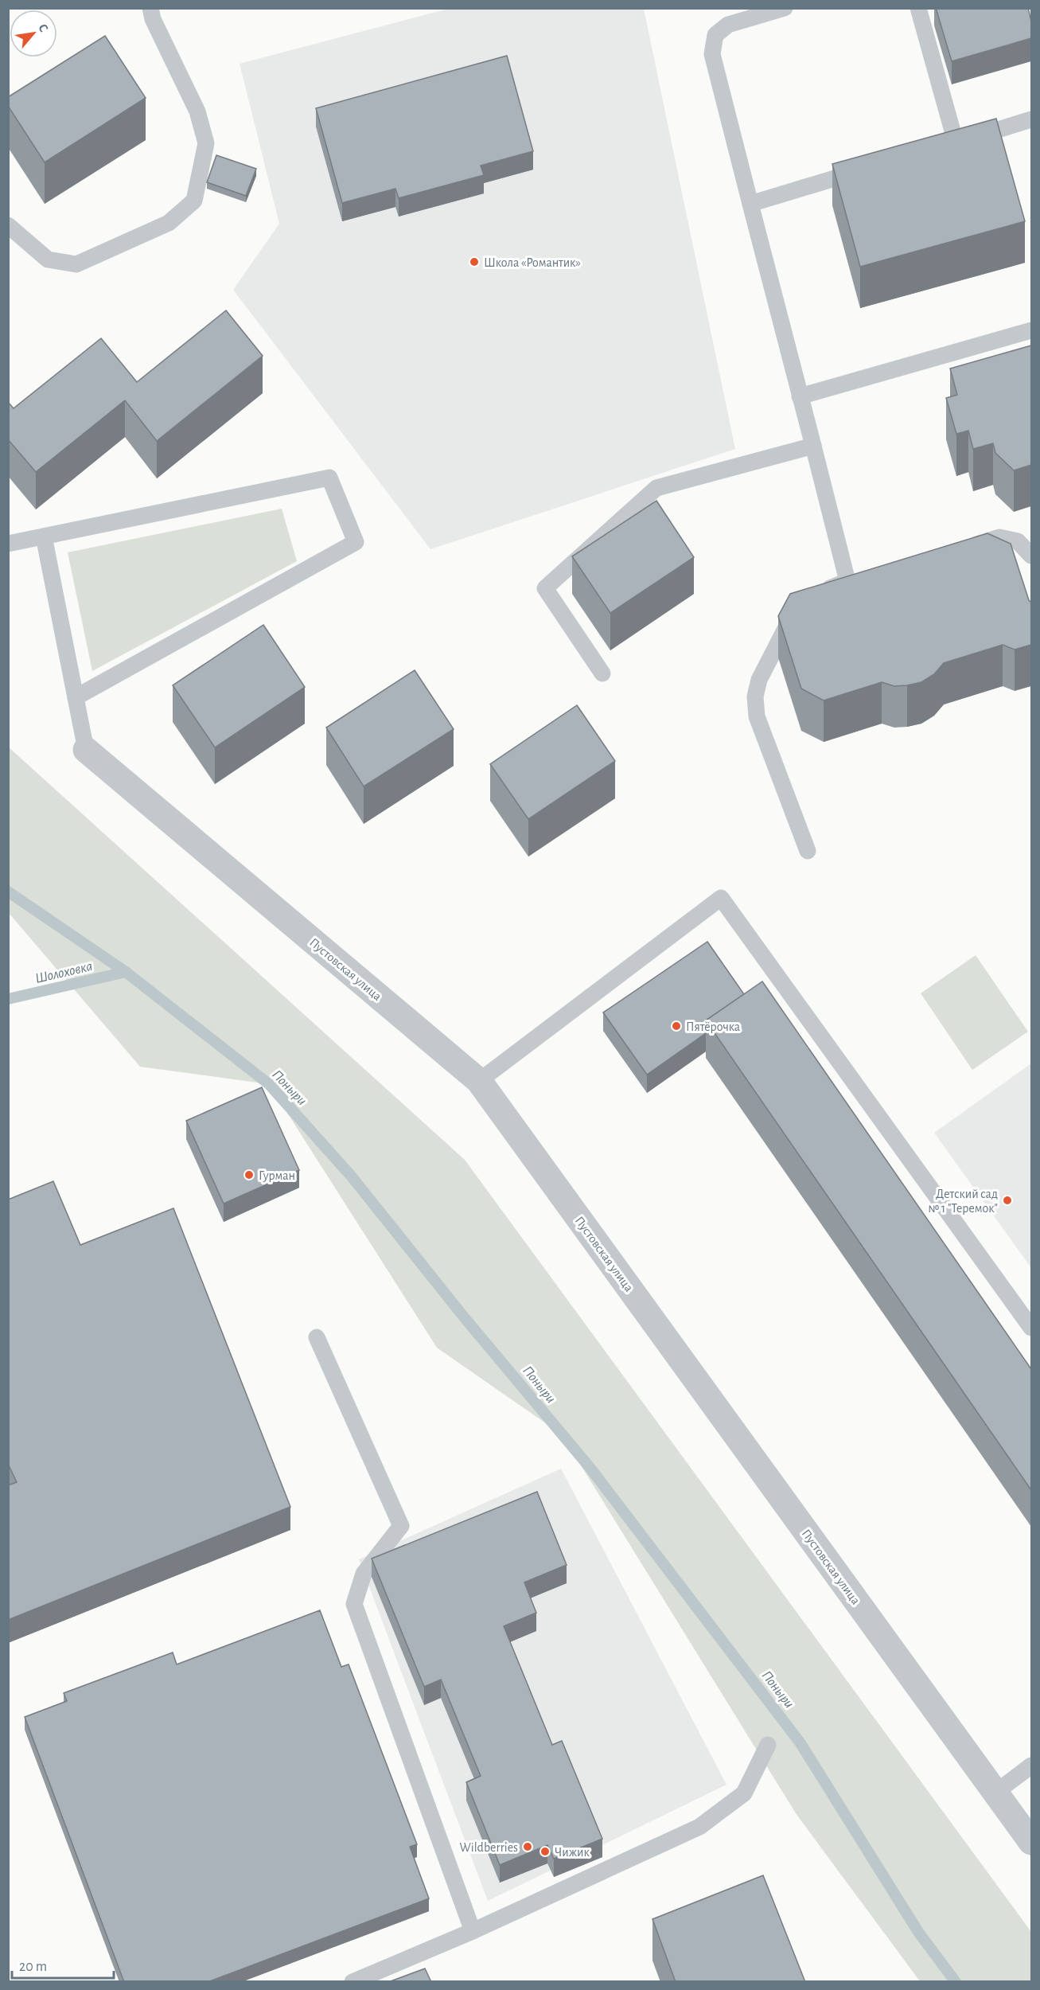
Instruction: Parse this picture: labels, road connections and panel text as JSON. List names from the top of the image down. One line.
{"streets":{"street":["Пустовская улица"]},"water":["Шолоховка","Поныри"],"places":["Школа «Романтик»","Пятёрочка","Гурман","Детский сад № 1 \"Теремок\"","Wildberries","Чижик"],"scale_bar":"20 m","north":"top right"}
